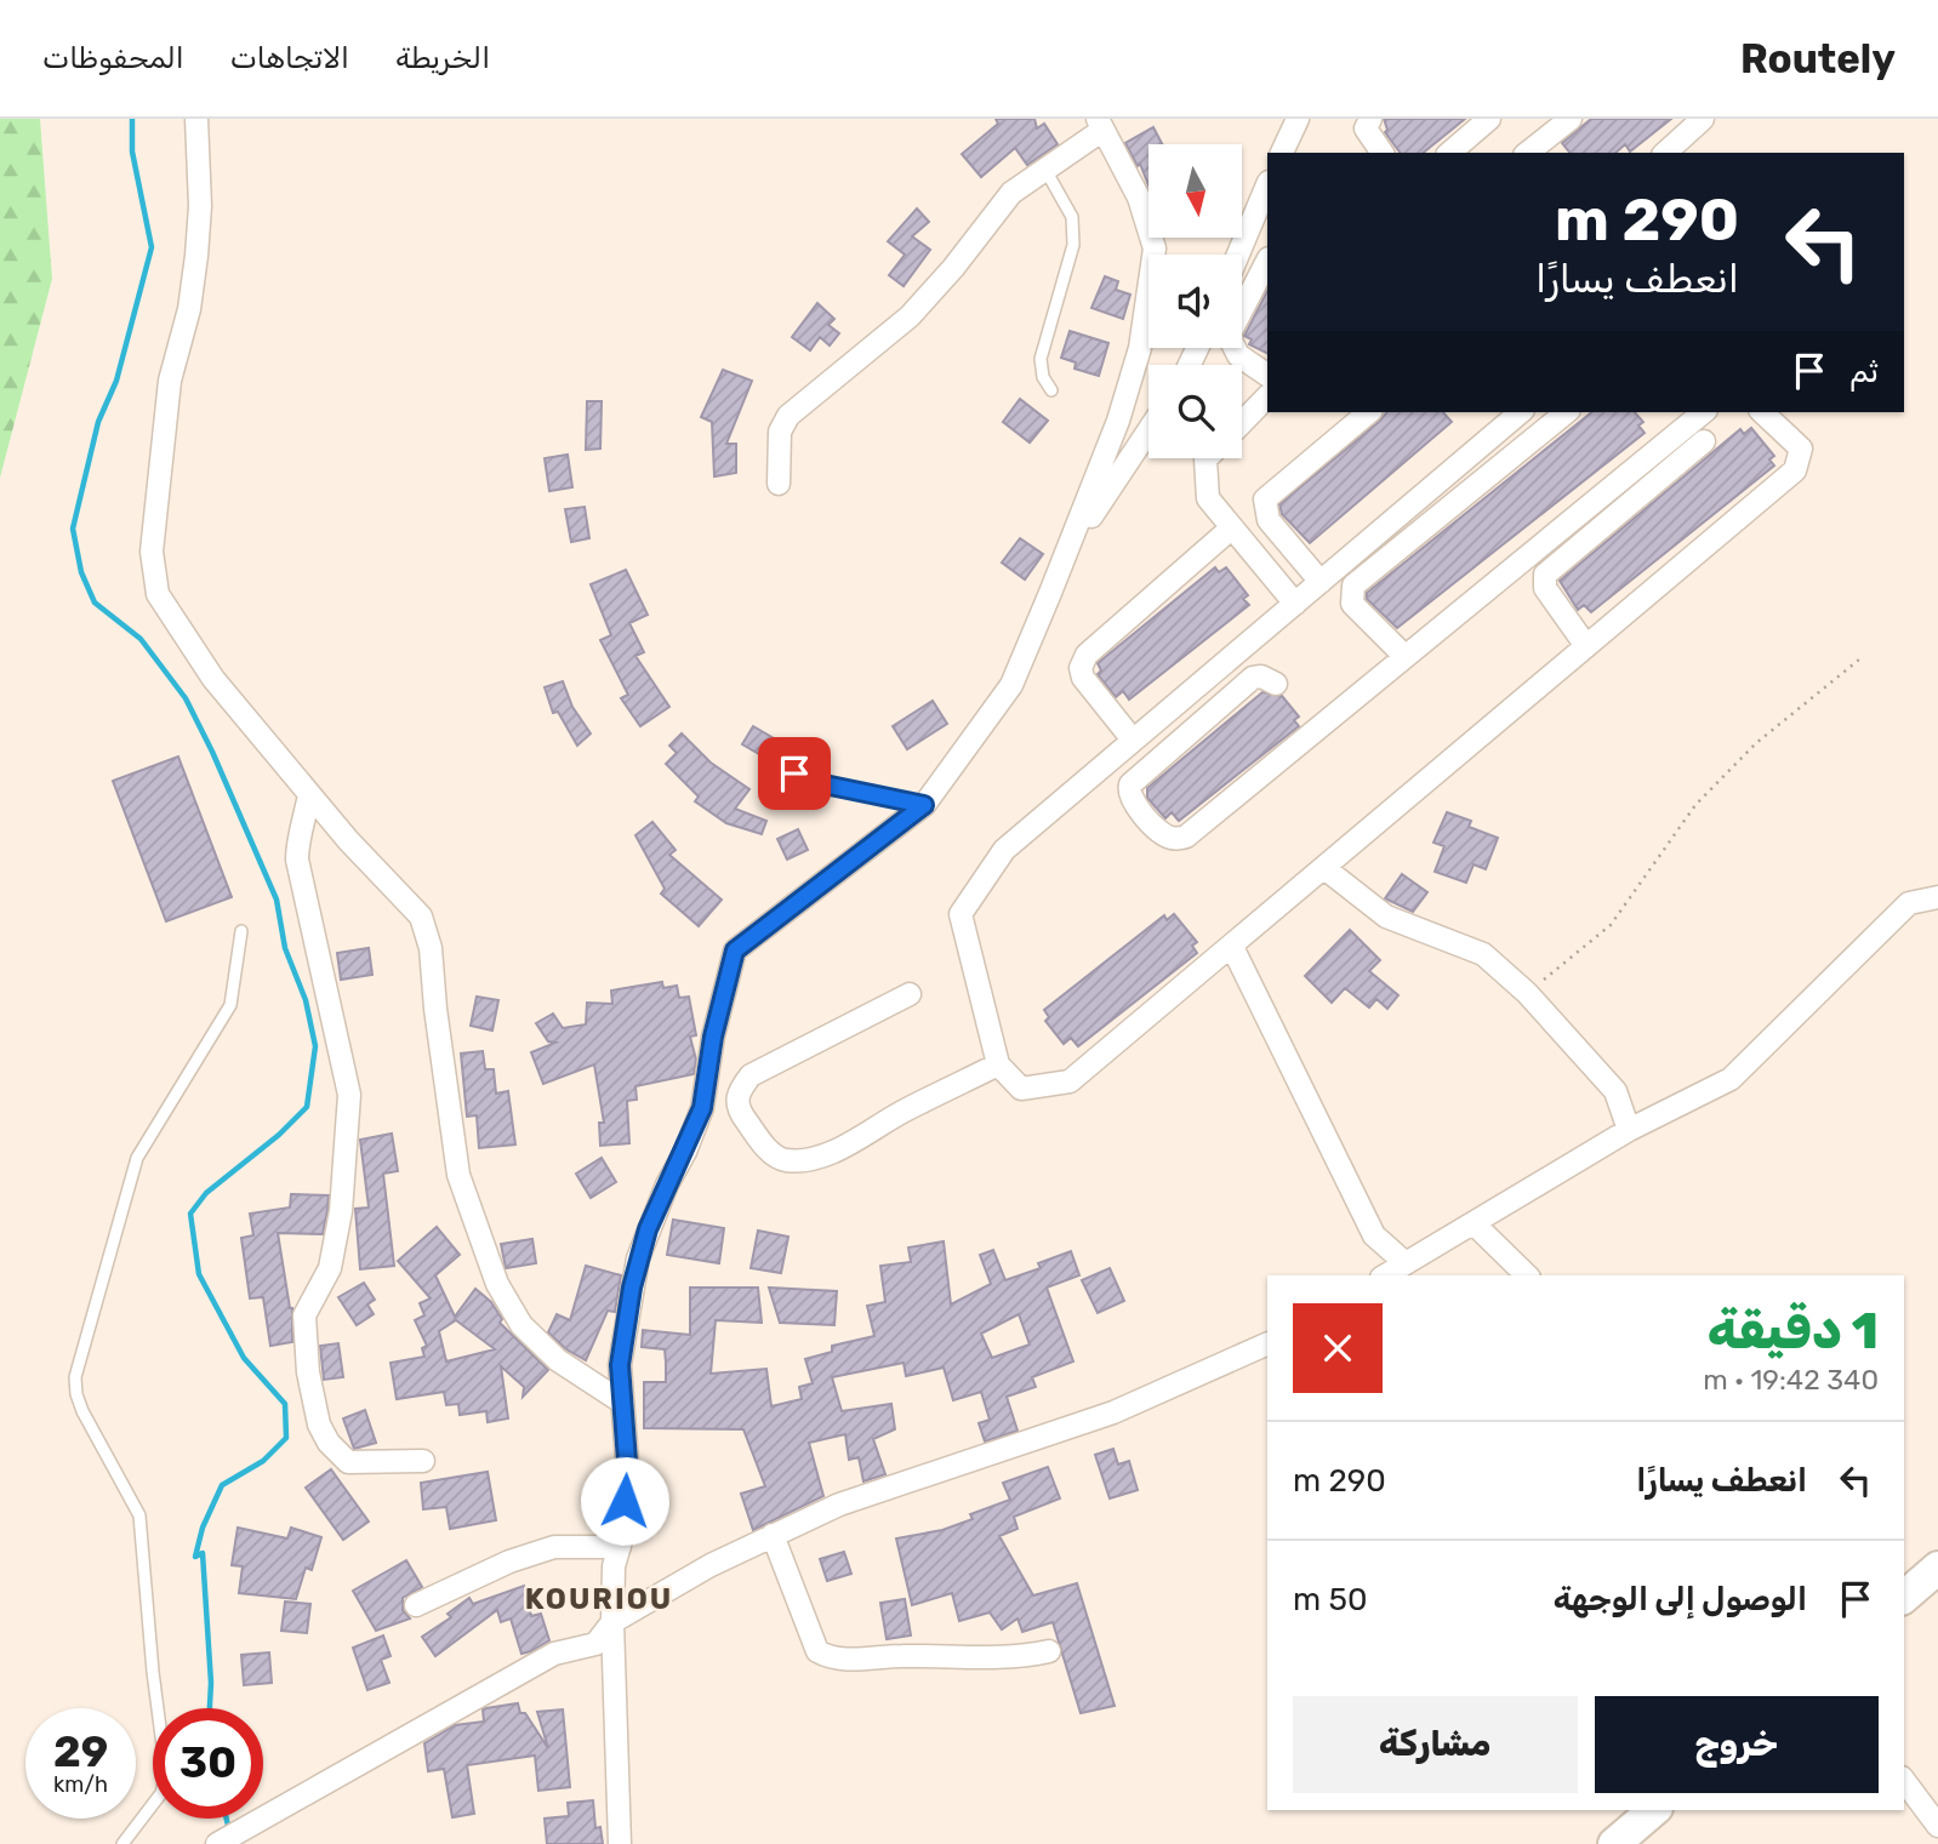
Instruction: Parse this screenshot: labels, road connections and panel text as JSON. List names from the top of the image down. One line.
{"districts":["KOURIOU"],"north":"bottom","page":{"header":"Routely","nav":["الخريطة","الاتجاهات","المحفوظات"],"turn":["290 m","انعطف يسارًا"],"then":"ثم","heading":["1 دقيقة","340 m · 19:42"],"list":[{"name":"انعطف يسارًا","value":"290 m"},{"name":"الوصول إلى الوجهة","value":"50 m"}],"buttons":["خروج","مشاركة"],"speed":"29 km/h","limit":"30"}}
